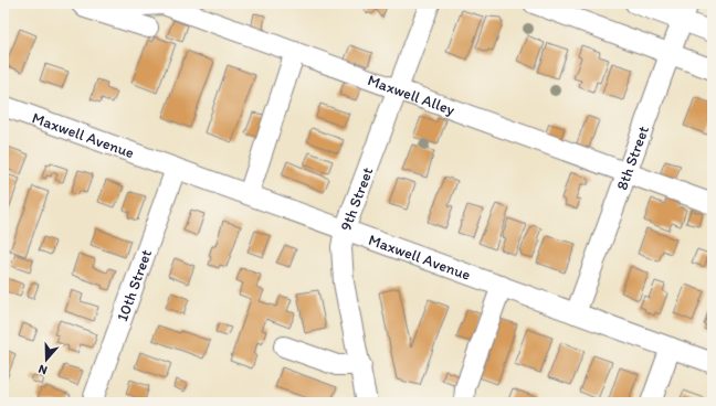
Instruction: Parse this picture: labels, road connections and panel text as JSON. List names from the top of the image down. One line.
{"streets":{"street":["Maxwell Alley","Maxwell Avenue","8th Street","9th Street","10th Street"]},"crossings":[["Maxwell Alley","8th Street"],["Maxwell Alley","9th Street"],["Maxwell Avenue","8th Street"],["Maxwell Avenue","9th Street"],["Maxwell Avenue","10th Street"]],"north":"bottom"}
